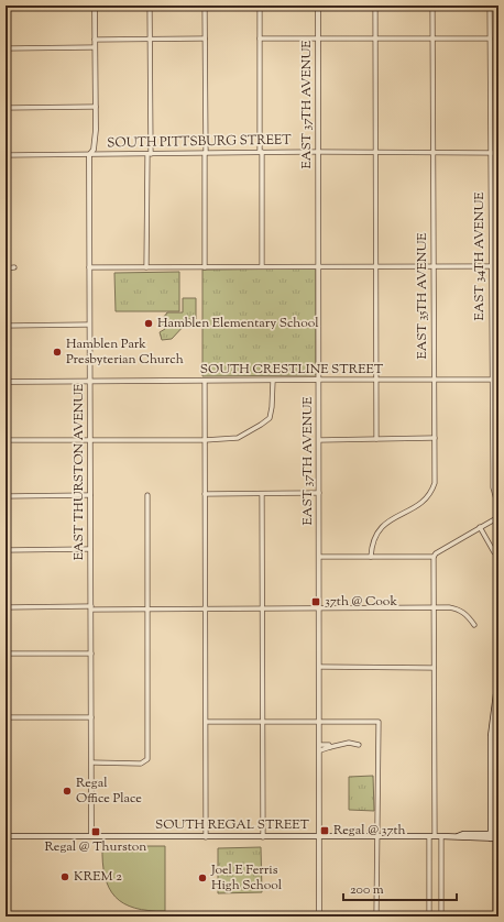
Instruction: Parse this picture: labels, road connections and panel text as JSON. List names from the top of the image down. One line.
{"streets":{"main road":["SOUTH REGAL STREET"],"street":["EAST 37TH AVENUE","SOUTH PITTSBURG STREET","EAST 34TH AVENUE","EAST 35TH AVENUE","SOUTH CRESTLINE STREET","EAST THURSTON AVENUE"]},"crossings":[["EAST 37TH AVENUE","SOUTH PITTSBURG STREET"],["EAST 37TH AVENUE","SOUTH CRESTLINE STREET"],["EAST 37TH AVENUE","SOUTH REGAL STREET"],["SOUTH PITTSBURG STREET","EAST 34TH AVENUE"],["SOUTH PITTSBURG STREET","EAST 35TH AVENUE"],["SOUTH PITTSBURG STREET","EAST THURSTON AVENUE"],["EAST 34TH AVENUE","SOUTH CRESTLINE STREET"],["EAST 35TH AVENUE","SOUTH CRESTLINE STREET"],["SOUTH CRESTLINE STREET","EAST THURSTON AVENUE"],["EAST THURSTON AVENUE","SOUTH REGAL STREET"]],"places":{"other":["Hamblen Elementary School","Hamblen Park Presbyterian Church","Regal Office Place","KREM 2","Joel E Ferris High School"],"transit":["37th @ Cook","Regal @ 37th","Regal @ Thurston"]},"scale_bar":"200 m"}
